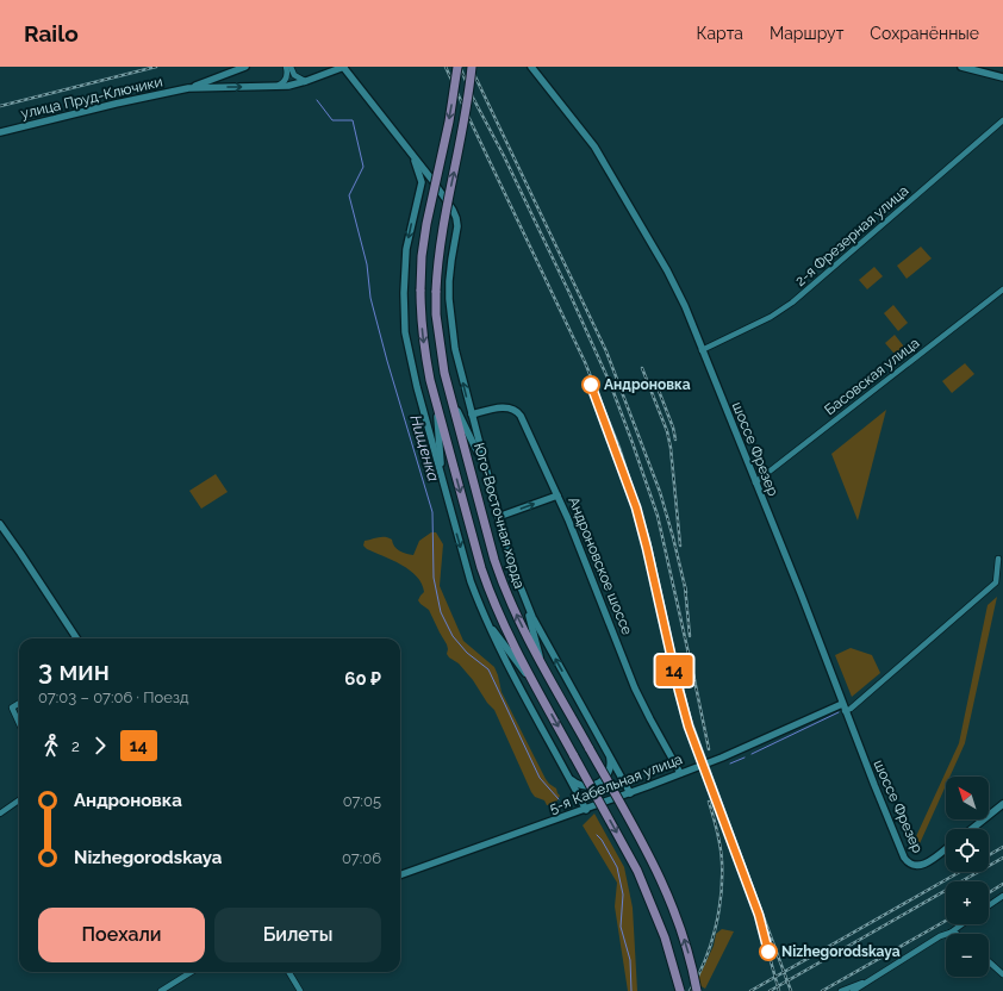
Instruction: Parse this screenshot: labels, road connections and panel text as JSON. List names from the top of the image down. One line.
{"streets":{"main road":["Юго-Восточная хорда"],"street":["улица Пруд-Ключики","2-я Фрезерная улица","Басовская улица","шоссе Фрезер","Андроновское шоссе","5-я Кабельная улица"]},"crossings":[["2-я Фрезерная улица","шоссе Фрезер"],["Басовская улица","шоссе Фрезер"],["шоссе Фрезер","5-я Кабельная улица"],["Андроновское шоссе","5-я Кабельная улица"]],"water":["Нищенка"],"places":["Андроновка","Nizhegorodskaya"],"north":"top left","page":{"header":"Railo","nav":["Карта","Маршрут","Сохранённые"],"on_map":"14","heading":["3 мин","07:03 – 07:06 · Поезд","60 ₽"],"legs":["2","14"],"list":[{"name":"Андроновка","value":"07:05"},{"name":"Nizhegorodskaya","value":"07:06"}],"map_buttons":["+","−"],"buttons":["Поехали","Билеты"]}}
